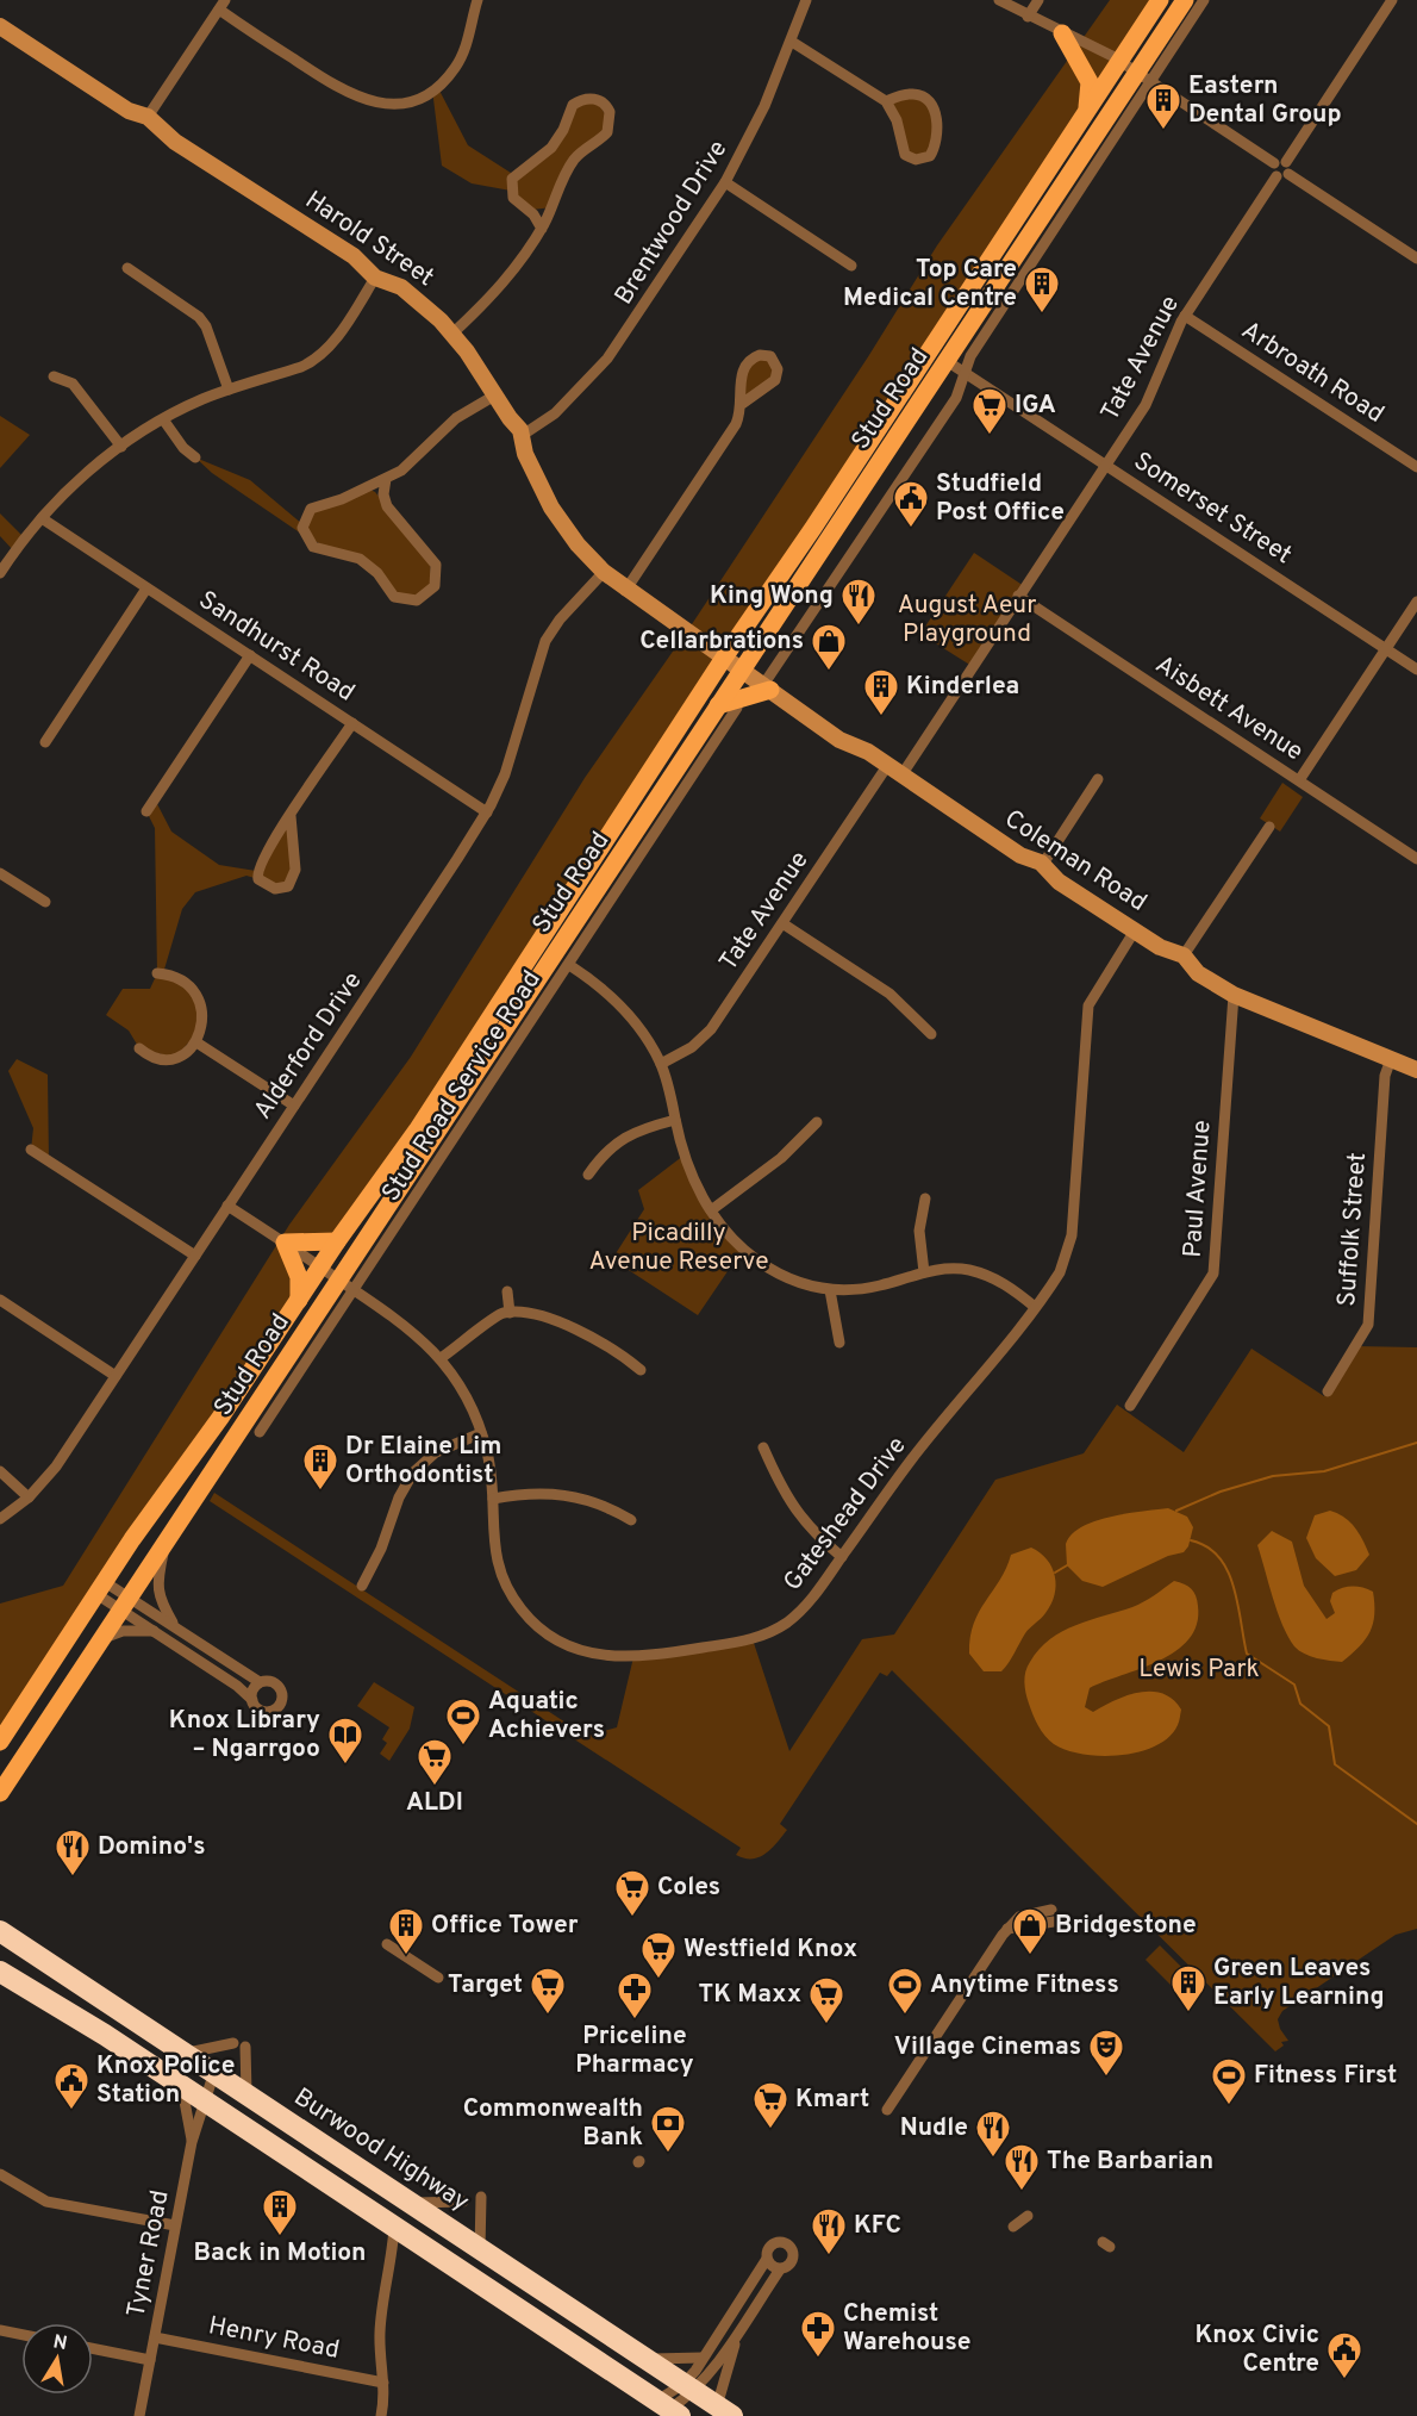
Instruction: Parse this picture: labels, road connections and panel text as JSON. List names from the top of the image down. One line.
{"streets":{"highway":["Burwood Highway"],"main road":["Stud Road"],"street":["Brentwood Drive","Harold Street","Tate Avenue","Arbroath Road","Somerset Street","Sandhurst Road","Aisbett Avenue","Coleman Road","Alderford Drive","Stud Road Service Road","Paul Avenue","Suffolk Street","Gateshead Drive","Tyner Road","Henry Road"]},"crossings":[["Brentwood Drive","Harold Street"],["Harold Street","Stud Road"],["Harold Street","Coleman Road"],["Harold Street","Alderford Drive"],["Tate Avenue","Arbroath Road"],["Tate Avenue","Somerset Street"],["Tate Avenue","Aisbett Avenue"],["Tate Avenue","Coleman Road"],["Stud Road","Somerset Street"],["Stud Road","Coleman Road"],["Stud Road","Stud Road Service Road"],["Stud Road","Gateshead Drive"],["Sandhurst Road","Alderford Drive"],["Coleman Road","Paul Avenue"],["Coleman Road","Suffolk Street"],["Coleman Road","Gateshead Drive"],["Alderford Drive","Gateshead Drive"],["Stud Road Service Road","Gateshead Drive"],["Burwood Highway","Tyner Road"],["Tyner Road","Henry Road"]],"parks":["August Aeur Playground","Picadilly Avenue Reserve","Lewis Park"],"places":{"building":["Eastern Dental Group","Top Care Medical Centre","Kinderlea","Dr Elaine Lim Orthodontist","Office Tower","Green Leaves Early Learning","Back in Motion"],"supermarket":["IGA","ALDI","Coles","Westfield Knox","Target","TK Maxx","Kmart"],"public building":["Studfield Post Office","Knox Police Station","Knox Civic Centre"],"restaurant":["King Wong","Domino's","Nudle","The Barbarian","KFC"],"shop":["Cellarbrations","Bridgestone"],"sports":["Aquatic Achievers","Anytime Fitness","Fitness First"],"library":["Knox Library – Ngarrgoo"],"pharmacy":["Priceline Pharmacy","Chemist Warehouse"],"theatre":["Village Cinemas"],"bank":["Commonwealth Bank"]},"north":"top"}
